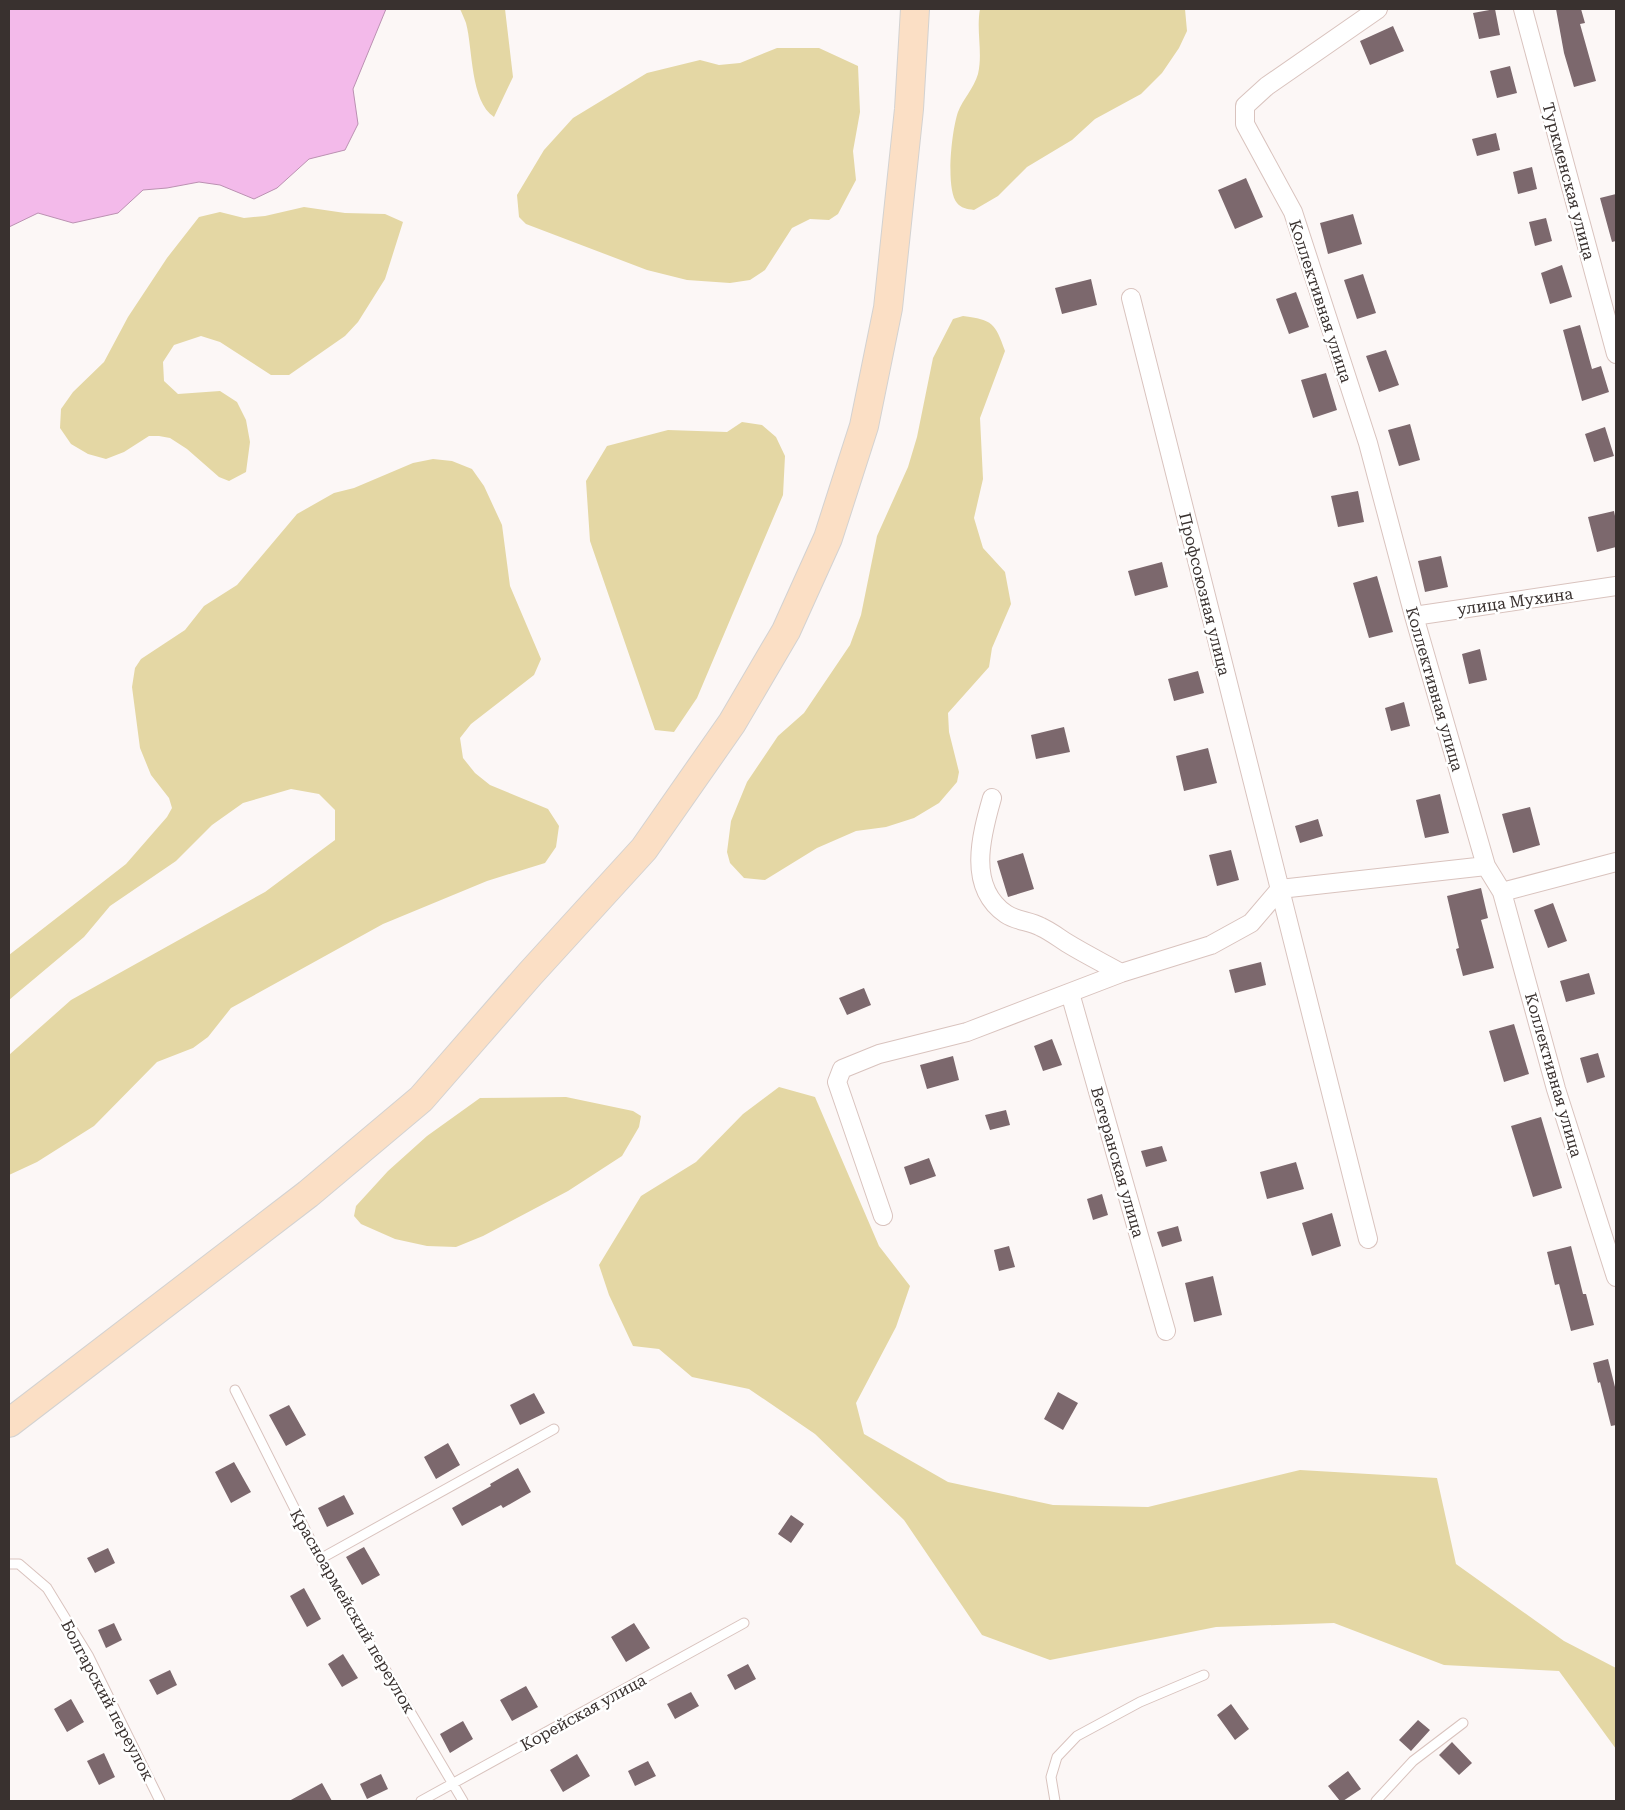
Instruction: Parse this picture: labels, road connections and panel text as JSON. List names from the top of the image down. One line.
{"streets":{"street":["Туркменская улица","Коллективная улица","Профсоюзная улица","улица Мухина","Ветеранская улица"],"lane":["Красноармейский переулок","Болгарский переулок","Корейская улица"]},"crossings":[["Коллективная улица","улица Мухина"],["Красноармейский переулок","Корейская улица"]]}
